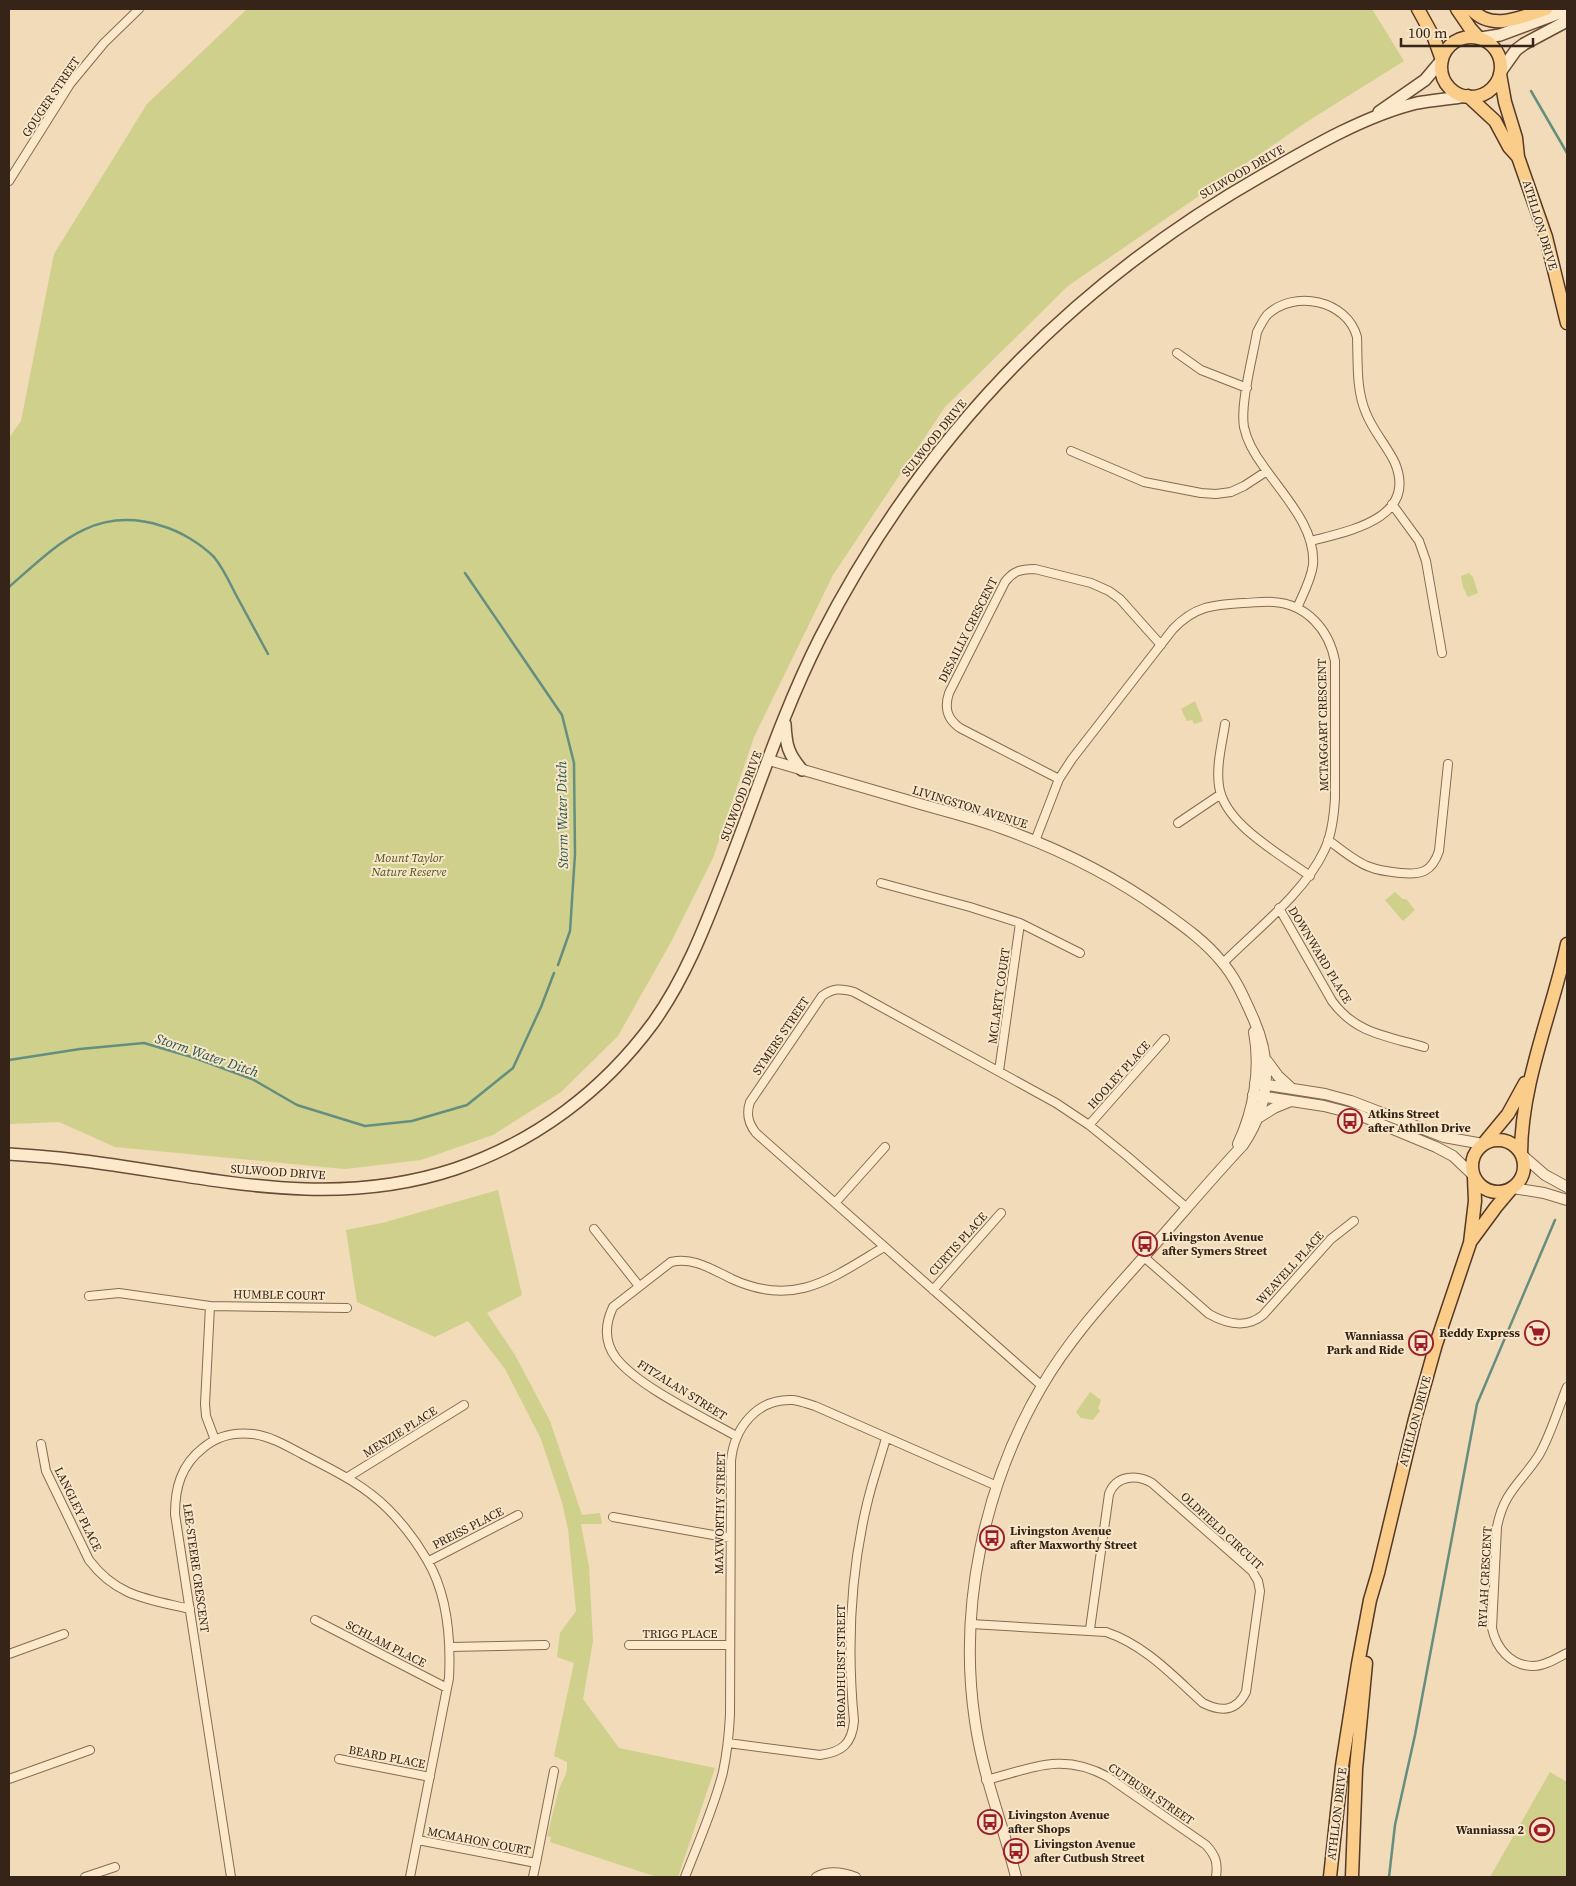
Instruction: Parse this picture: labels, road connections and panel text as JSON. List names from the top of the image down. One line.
{"streets":{"main road":["SULWOOD DRIVE","ATHLLON DRIVE"],"street":["GOUGER STREET","DESAILLY CRESCENT","MCTAGGART CRESCENT","LIVINGSTON AVENUE","DOWNWARD PLACE","MCLARTY COURT","SYMERS STREET","HOOLEY PLACE","CURTIS PLACE","WEAVELL PLACE","HUMBLE COURT","FITZALAN STREET","MENZIE PLACE","LANGLEY PLACE","MAXWORTHY STREET","PREISS PLACE","OLDFIELD CIRCUIT","LEE-STEERE CRESCENT","RYLAH CRESCENT","TRIGG PLACE","SCHLAM PLACE","BROADHURST STREET","BEARD PLACE","CUTBUSH STREET","MCMAHON COURT"]},"crossings":[["SULWOOD DRIVE","ATHLLON DRIVE"],["SULWOOD DRIVE","LIVINGSTON AVENUE"],["DESAILLY CRESCENT","MCTAGGART CRESCENT"],["MCTAGGART CRESCENT","LIVINGSTON AVENUE"],["MCTAGGART CRESCENT","DOWNWARD PLACE"],["LIVINGSTON AVENUE","SYMERS STREET"],["LIVINGSTON AVENUE","WEAVELL PLACE"],["LIVINGSTON AVENUE","MAXWORTHY STREET"],["LIVINGSTON AVENUE","OLDFIELD CIRCUIT"],["LIVINGSTON AVENUE","CUTBUSH STREET"],["MCLARTY COURT","SYMERS STREET"],["SYMERS STREET","HOOLEY PLACE"],["SYMERS STREET","CURTIS PLACE"],["SYMERS STREET","FITZALAN STREET"],["FITZALAN STREET","MAXWORTHY STREET"],["MENZIE PLACE","LEE-STEERE CRESCENT"],["LANGLEY PLACE","LEE-STEERE CRESCENT"],["MAXWORTHY STREET","TRIGG PLACE"],["MAXWORTHY STREET","BROADHURST STREET"],["PREISS PLACE","LEE-STEERE CRESCENT"],["LEE-STEERE CRESCENT","SCHLAM PLACE"],["LEE-STEERE CRESCENT","BEARD PLACE"],["LEE-STEERE CRESCENT","MCMAHON COURT"]],"water":["Storm Water Ditch"],"parks":["Mount Taylor Nature Reserve"],"places":{"bus stop":["Atkins Street after Athllon Drive","Livingston Avenue after Symers Street","Wanniassa Park and Ride","Livingston Avenue after Maxworthy Street","Livingston Avenue after Shops","Livingston Avenue after Cutbush Street"],"supermarket":["Reddy Express"],"sports":["Wanniassa 2"]},"scale_bar":"100 m"}
